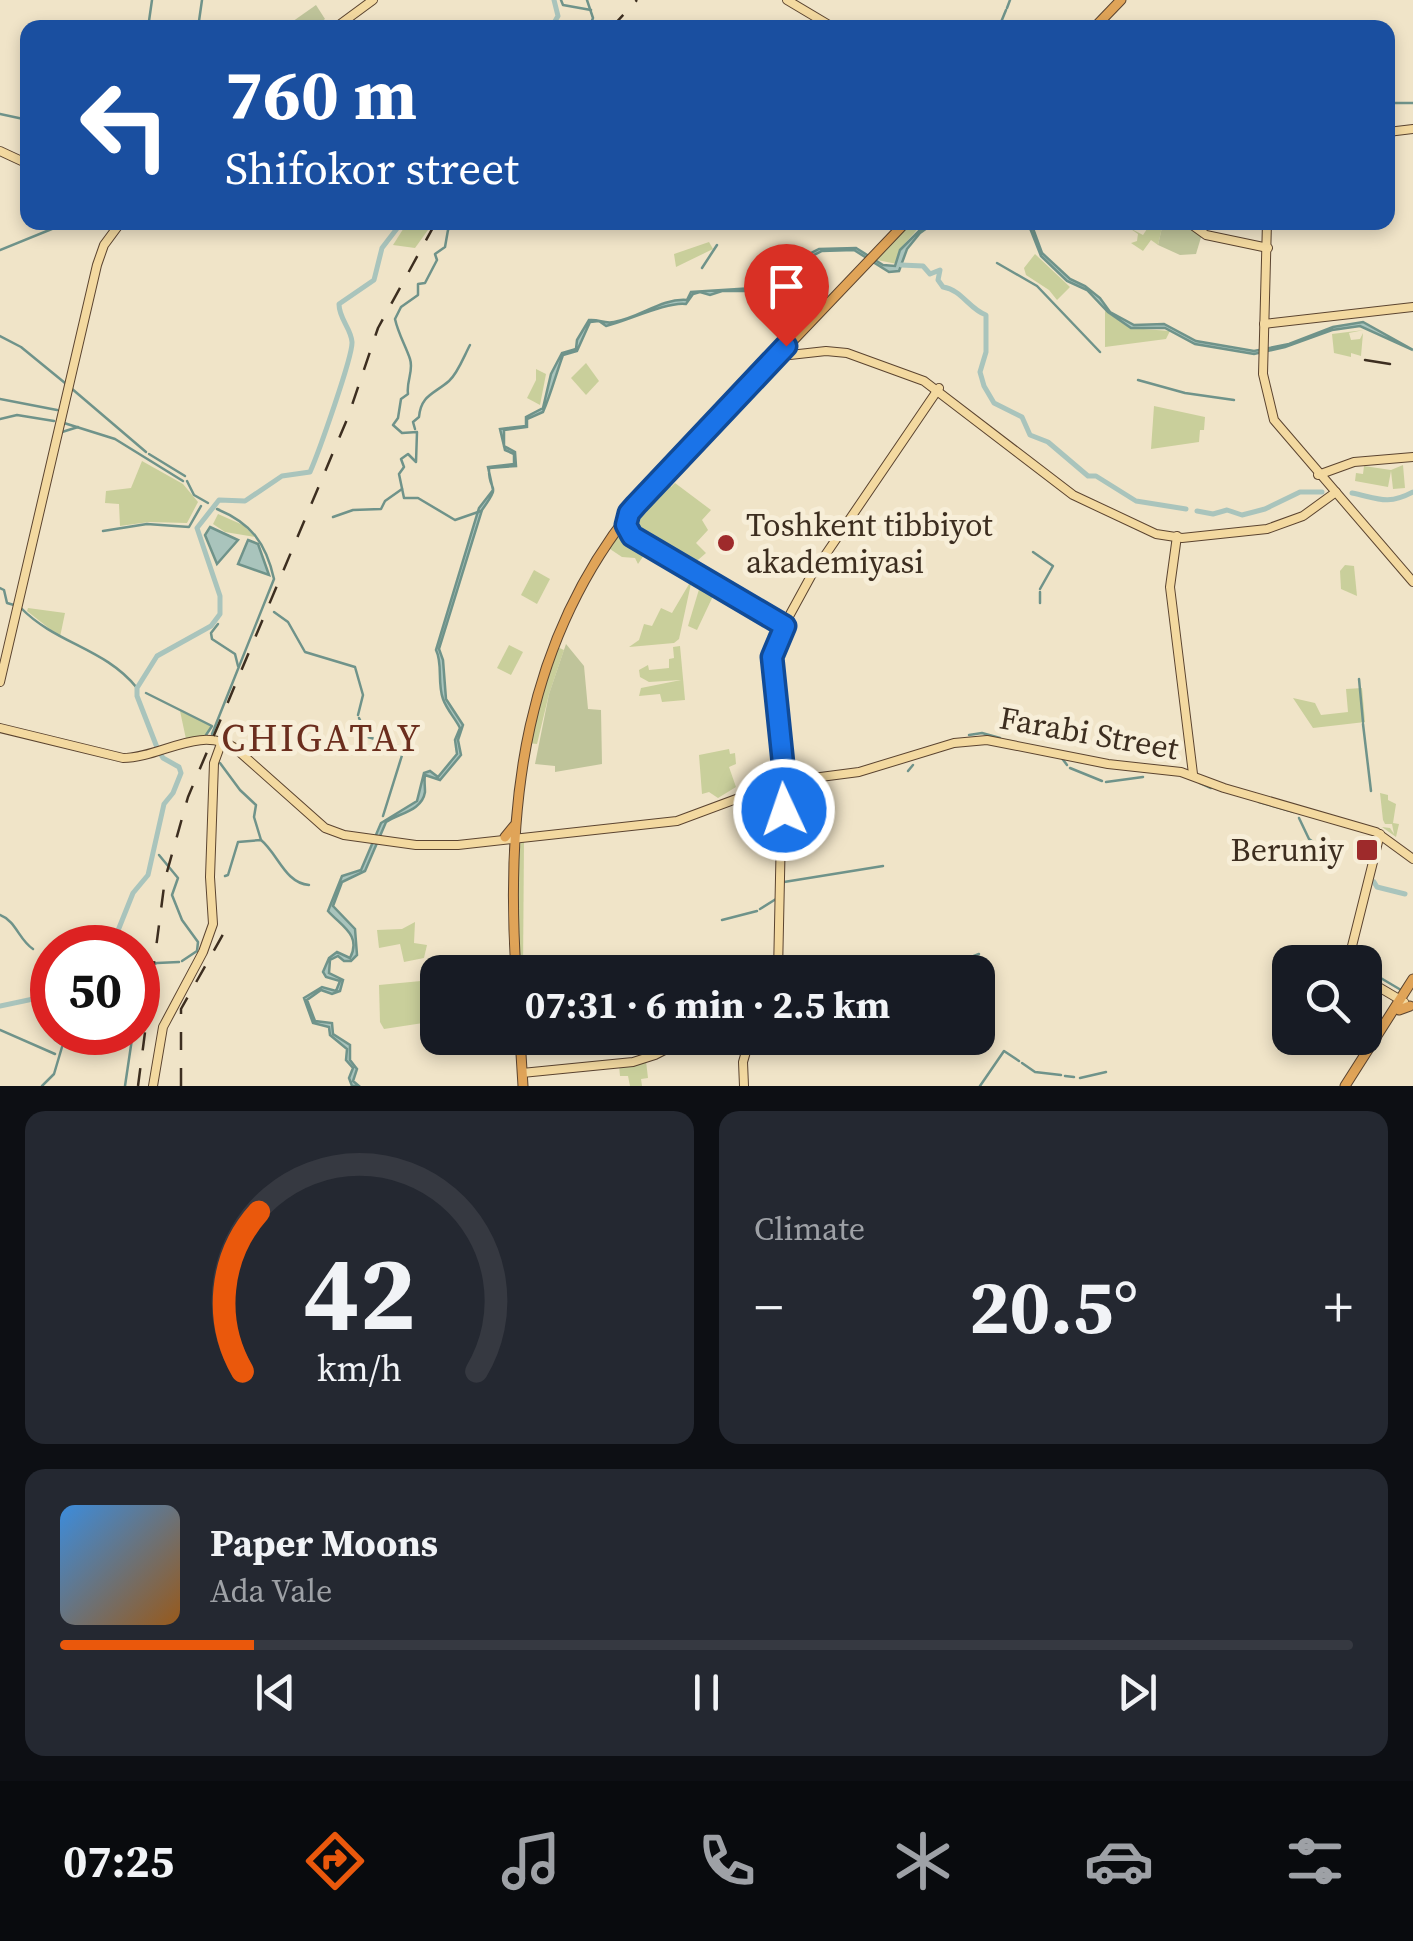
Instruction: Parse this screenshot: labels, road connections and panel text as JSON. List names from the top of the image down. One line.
{"streets":{"main road":["Farabi Street"]},"districts":["CHIGATAY"],"places":{"other":["Toshkent tibbiyot akademiyasi"],"transit":["Beruniy"]},"page":{"turn":["760 m","Shifokor street"],"limit":"50","trip":"07:31 · 6 min · 2.5 km","tile":"Climate","heat":["−","20.5°","+"],"song":["Paper Moons","Ada Vale"],"tabs":"07:25","gauge":["42","km/h"]}}
